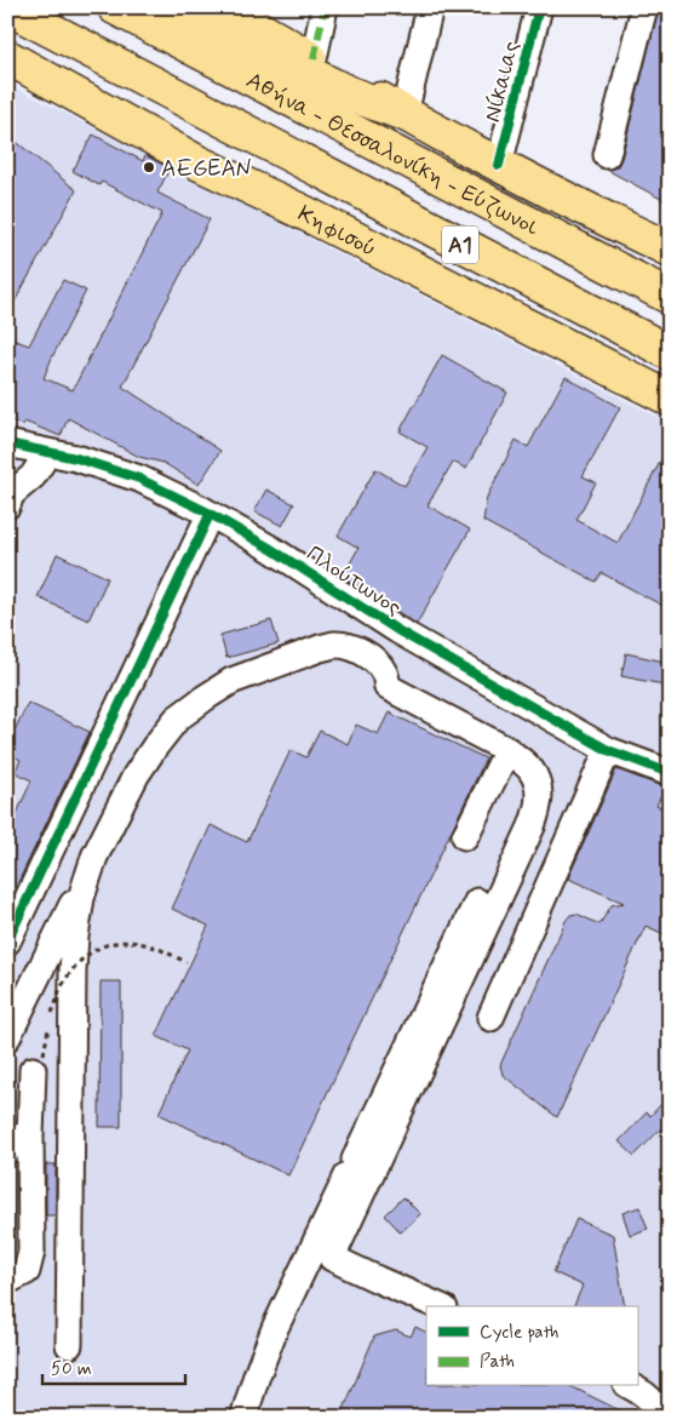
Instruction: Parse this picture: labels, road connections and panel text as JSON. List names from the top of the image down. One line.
{"streets":{"main road":["Αθήνα - Θεσσαλονίκη - Εύζωνοι","Κηφισού","Α1"],"street":["Νίκαιας","Πλούτωνος"]},"places":["AEGEAN"],"legend":["Cycle path","Path"],"scale_bar":"50 m"}
